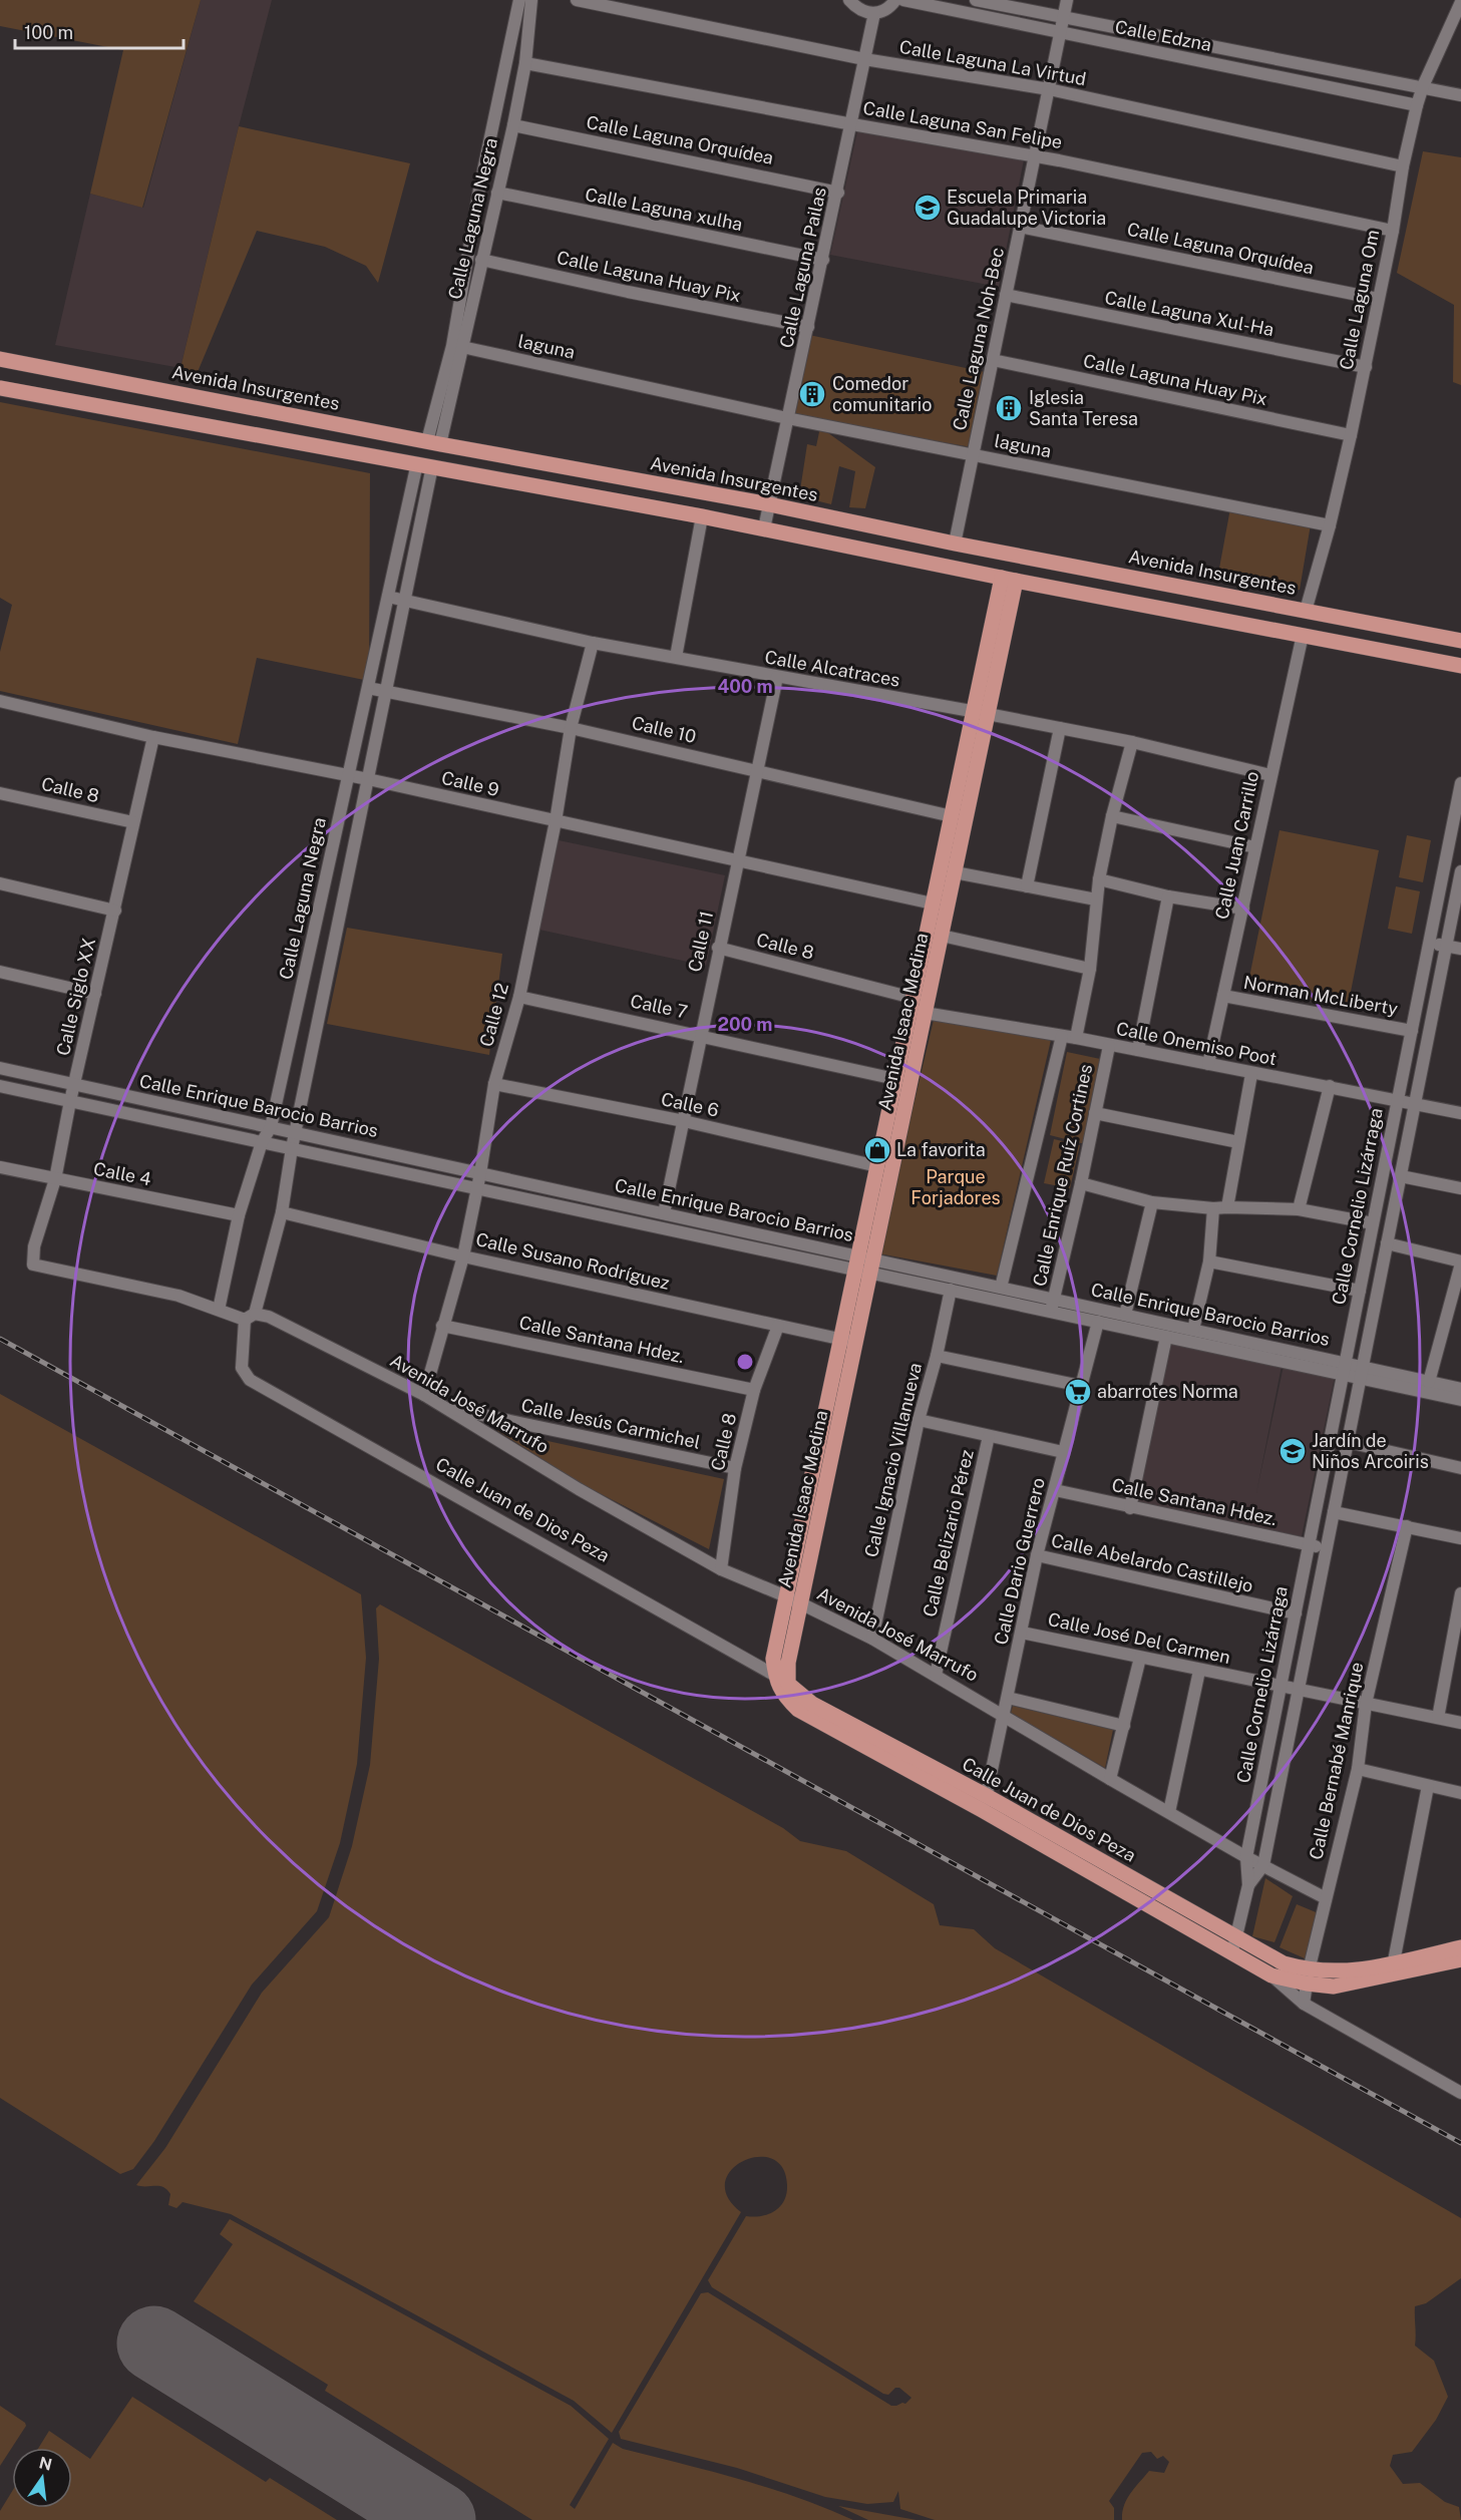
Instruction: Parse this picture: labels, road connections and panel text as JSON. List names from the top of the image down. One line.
{"streets":{"main road":["Avenida Insurgentes","Avenida Isaac Medina","Calle Juan de Dios Peza"],"street":["Calle Edzna","Calle Laguna La Virtud","Calle Laguna San Felipe","Calle Laguna Orquídea","Calle Laguna xulha","Calle Laguna Negra","Calle Laguna Pailas","Calle Laguna Huay Pix","Calle Laguna Om","Calle Laguna Xul-Ha","Calle Laguna Noh-Bec","laguna","Calle Alcatraces","Calle 10","Calle 9","Calle 8","Calle Juan Carrillo","Calle 11","Norman McLiberty","Calle Siglo XX","Calle 7","Calle 12","Calle Onemiso Poot","Calle 6","Calle Enrique Barocio Barrios","Calle 4","Calle Enrique Ruíz Cortines","Calle Cornelio Lizárraga","Calle Susano Rodríguez","Calle Santana Hdez.","Avenida José Marrufo","Calle Jesús Carmichel","Calle Ignacio Villanueva","Calle Belizario Pérez","Calle Dario Guerrero","Calle Abelardo Castillejo","Calle José Del Carmen","Calle Bernabé Manrique"]},"crossings":[["Calle Edzna","Calle Laguna Om"],["Calle Edzna","Calle Laguna Noh-Bec"],["Calle Laguna La Virtud","Calle Laguna Pailas"],["Calle Laguna La Virtud","Calle Laguna Om"],["Calle Laguna La Virtud","Calle Laguna Noh-Bec"],["Calle Laguna San Felipe","Calle Laguna Negra"],["Calle Laguna San Felipe","Calle Laguna Pailas"],["Calle Laguna San Felipe","Calle Laguna Om"],["Calle Laguna San Felipe","Calle Laguna Noh-Bec"],["Calle Laguna Orquídea","Calle Laguna Negra"],["Calle Laguna Orquídea","Calle Laguna Pailas"],["Calle Laguna Orquídea","Calle Laguna Om"],["Calle Laguna Orquídea","Calle Laguna Noh-Bec"],["Calle Laguna xulha","Calle Laguna Negra"],["Calle Laguna xulha","Calle Laguna Pailas"],["Calle Laguna Negra","Calle Laguna Huay Pix"],["Calle Laguna Negra","laguna"],["Calle Laguna Negra","Avenida Insurgentes"],["Calle Laguna Negra","Calle Alcatraces"],["Calle Laguna Negra","Calle 10"],["Calle Laguna Negra","Calle 9"],["Calle Laguna Negra","Calle Siglo XX"],["Calle Laguna Negra","Calle Enrique Barocio Barrios"],["Calle Laguna Negra","Calle 4"],["Calle Laguna Pailas","Calle Laguna Huay Pix"],["Calle Laguna Pailas","laguna"],["Calle Laguna Pailas","Avenida Insurgentes"],["Calle Laguna Huay Pix","Calle Laguna Om"],["Calle Laguna Huay Pix","Calle Laguna Noh-Bec"],["Calle Laguna Om","Calle Laguna Xul-Ha"],["Calle Laguna Om","laguna"],["Calle Laguna Om","Avenida Insurgentes"],["Calle Laguna Xul-Ha","Calle Laguna Noh-Bec"],["Calle Laguna Noh-Bec","laguna"],["Calle Laguna Noh-Bec","Avenida Insurgentes"],["Calle Alcatraces","Calle Juan Carrillo"],["Calle Alcatraces","Calle 11"],["Calle Alcatraces","Calle 12"],["Calle Alcatraces","Avenida Isaac Medina"],["Calle 10","Calle 11"],["Calle 10","Calle 12"],["Calle 10","Avenida Isaac Medina"],["Calle 9","Calle 11"],["Calle 9","Calle Siglo XX"],["Calle 9","Calle 12"],["Calle 9","Avenida Isaac Medina"],["Calle 8","Calle 11"],["Calle 8","Calle Siglo XX"],["Calle 8","Avenida Isaac Medina"],["Calle 8","Calle Onemiso Poot"],["Calle 8","Calle Susano Rodríguez"],["Calle 8","Calle Santana Hdez."],["Calle 8","Avenida José Marrufo"],["Calle 8","Calle Jesús Carmichel"],["Calle Juan Carrillo","Norman McLiberty"],["Calle Juan Carrillo","Calle Onemiso Poot"],["Calle 11","Calle 7"],["Calle 11","Calle 6"],["Calle 11","Calle Enrique Barocio Barrios"],["Norman McLiberty","Calle Cornelio Lizárraga"],["Calle Siglo XX","Calle Enrique Barocio Barrios"],["Calle Siglo XX","Calle 4"],["Calle 7","Calle 12"],["Calle 7","Avenida Isaac Medina"],["Calle 12","Calle 6"],["Calle 12","Calle Enrique Barocio Barrios"],["Calle 12","Calle Susano Rodríguez"],["Calle 12","Calle Santana Hdez."],["Calle 12","Avenida José Marrufo"],["Avenida Isaac Medina","Calle Onemiso Poot"],["Avenida Isaac Medina","Calle 6"],["Avenida Isaac Medina","Calle Enrique Barocio Barrios"],["Avenida Isaac Medina","Calle Susano Rodríguez"],["Avenida Isaac Medina","Avenida José Marrufo"],["Avenida Isaac Medina","Calle Juan de Dios Peza"],["Calle Onemiso Poot","Calle Enrique Ruíz Cortines"],["Calle Onemiso Poot","Calle Cornelio Lizárraga"],["Calle Enrique Barocio Barrios","Calle Enrique Ruíz Cortines"],["Calle Enrique Barocio Barrios","Calle Cornelio Lizárraga"],["Calle Enrique Barocio Barrios","Calle Ignacio Villanueva"],["Calle Enrique Barocio Barrios","Calle Dario Guerrero"],["Calle Cornelio Lizárraga","Calle Santana Hdez."],["Calle Cornelio Lizárraga","Avenida José Marrufo"],["Calle Cornelio Lizárraga","Calle Juan de Dios Peza"],["Calle Cornelio Lizárraga","Calle Abelardo Castillejo"],["Calle Cornelio Lizárraga","Calle José Del Carmen"],["Calle Santana Hdez.","Calle Dario Guerrero"],["Avenida José Marrufo","Calle Jesús Carmichel"],["Avenida José Marrufo","Calle Ignacio Villanueva"],["Avenida José Marrufo","Calle Juan de Dios Peza"],["Avenida José Marrufo","Calle Belizario Pérez"],["Avenida José Marrufo","Calle Dario Guerrero"],["Avenida José Marrufo","Calle Bernabé Manrique"],["Calle Juan de Dios Peza","Calle Dario Guerrero"],["Calle Juan de Dios Peza","Calle Bernabé Manrique"],["Calle Dario Guerrero","Calle Abelardo Castillejo"],["Calle Dario Guerrero","Calle José Del Carmen"],["Calle José Del Carmen","Calle Bernabé Manrique"]],"parks":["Parque Forjadores"],"places":{"school or university":["Escuela Primaria Guadalupe Victoria","Jardín de Niños Arcoiris"],"building":["Comedor comunitario","Iglesia Santa Teresa"],"shop":["La favorita"],"supermarket":["abarrotes Norma"]},"scale_bar":"100 m","north":"top","rings":["400 m","200 m"]}
